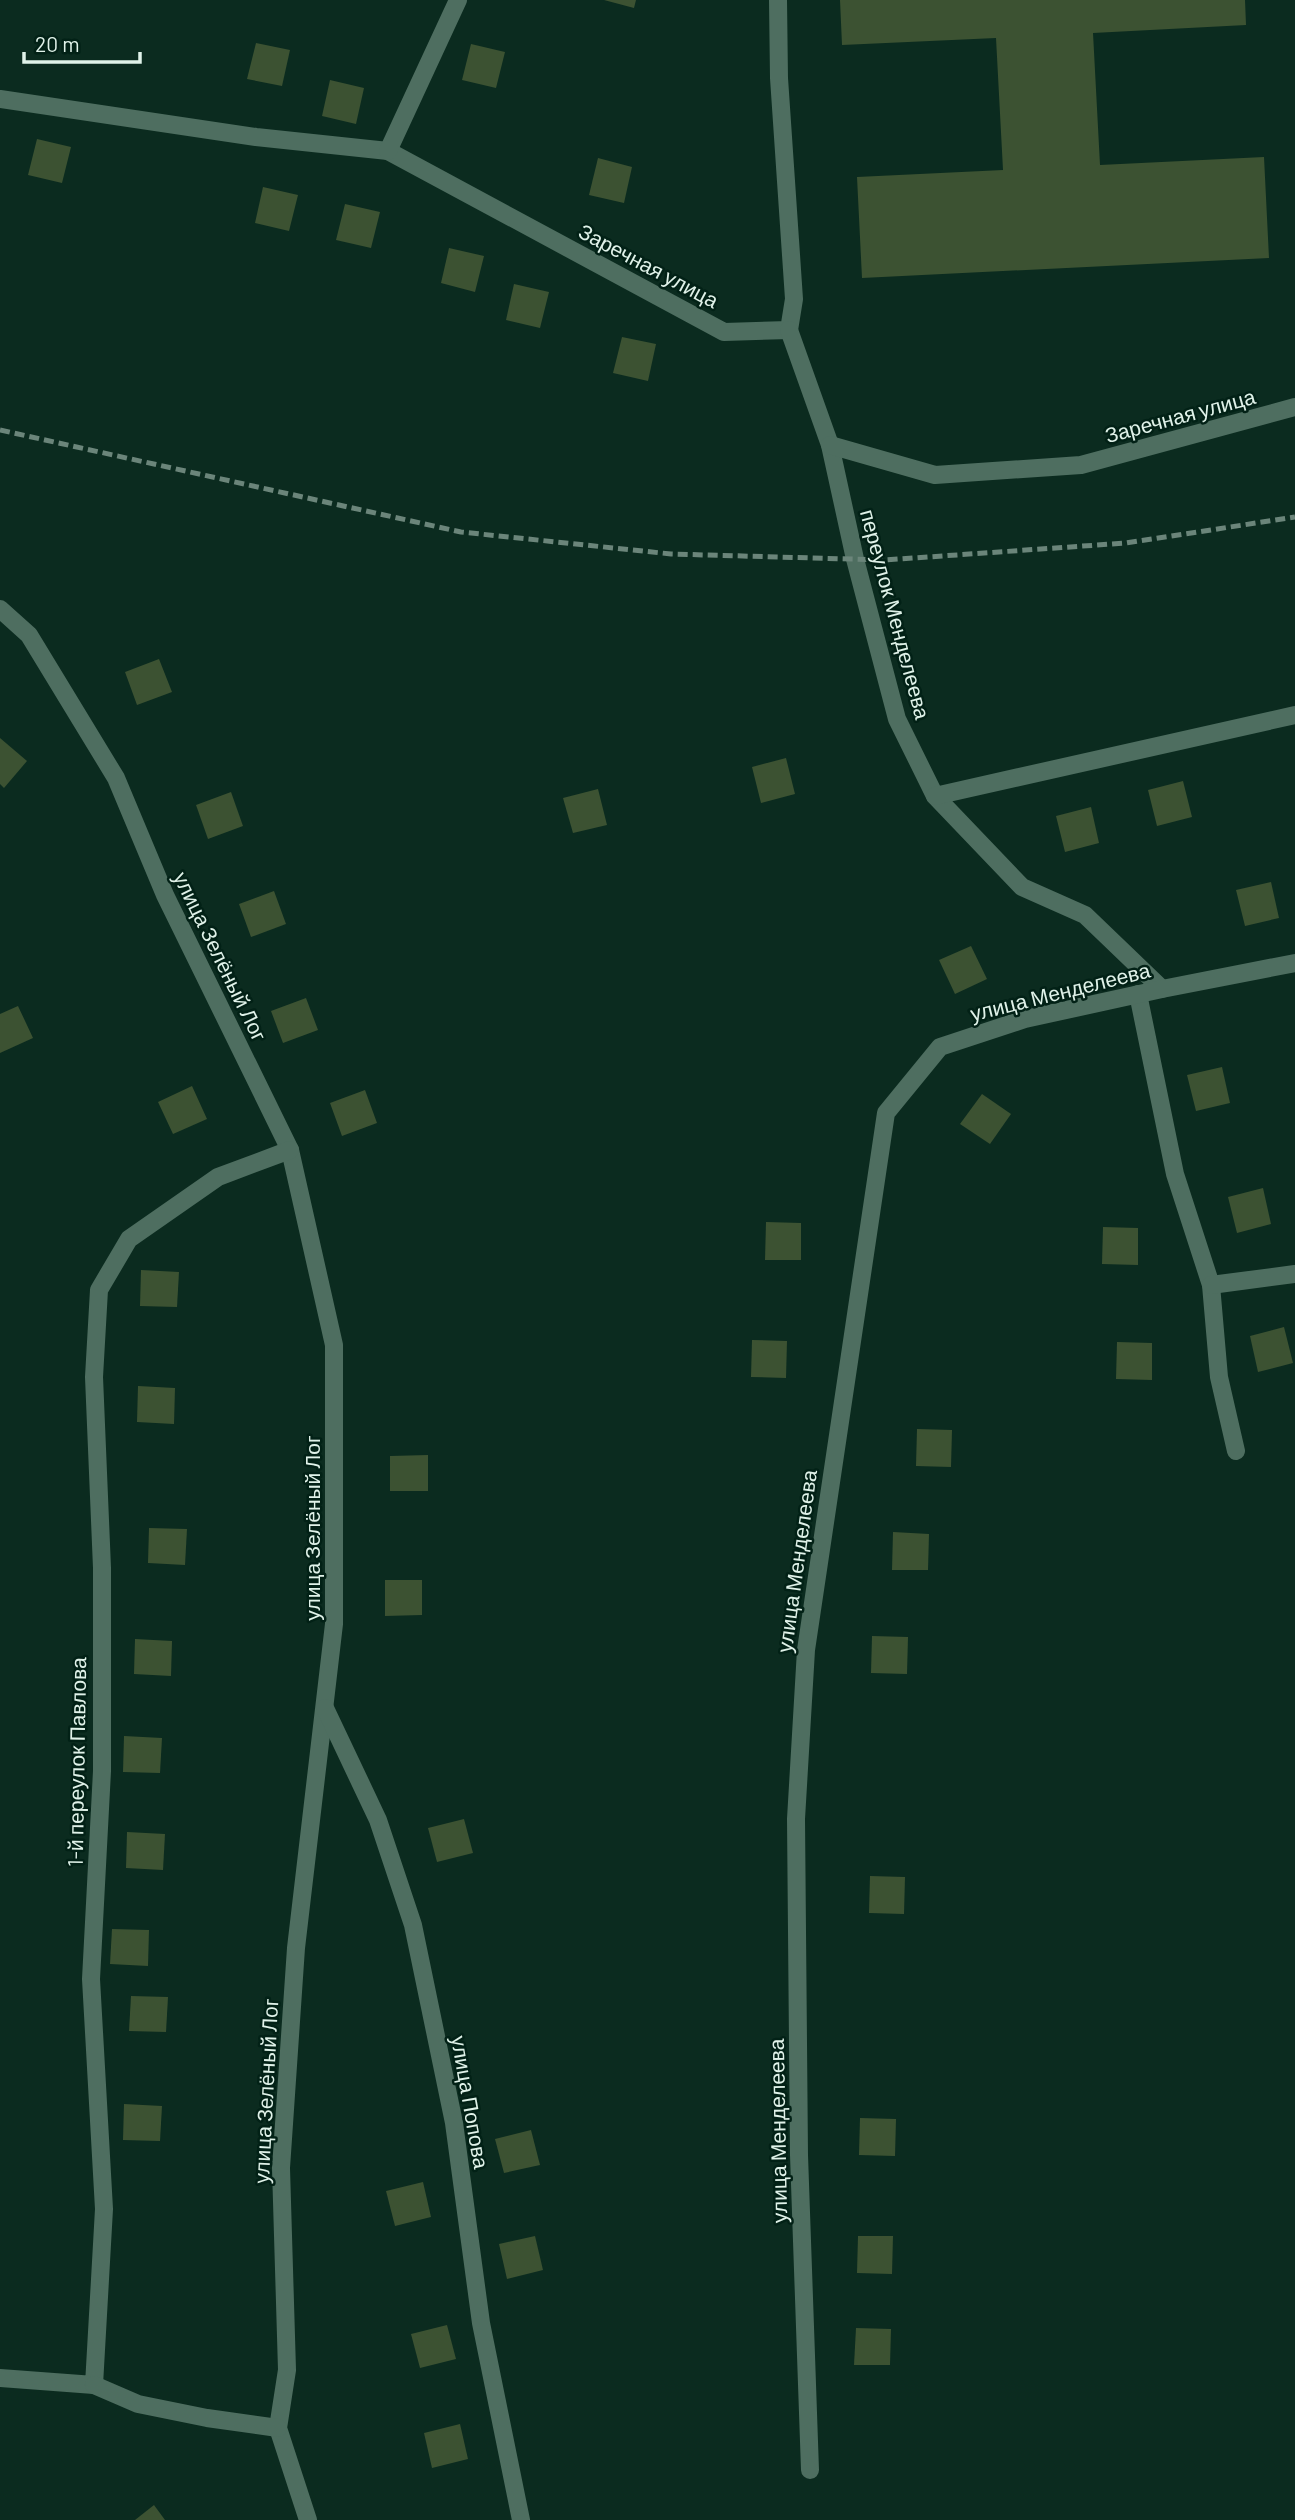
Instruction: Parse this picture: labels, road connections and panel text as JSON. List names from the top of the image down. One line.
{"streets":{"street":["Заречная улица","переулок Менделеева","улица Зелёный Лог","улица Менделеева","1-й переулок Павлова","улица Попова"]},"crossings":[["Заречная улица","переулок Менделеева"],["переулок Менделеева","улица Менделеева"],["улица Зелёный Лог","1-й переулок Павлова"],["улица Зелёный Лог","улица Попова"]],"scale_bar":"20 m"}
